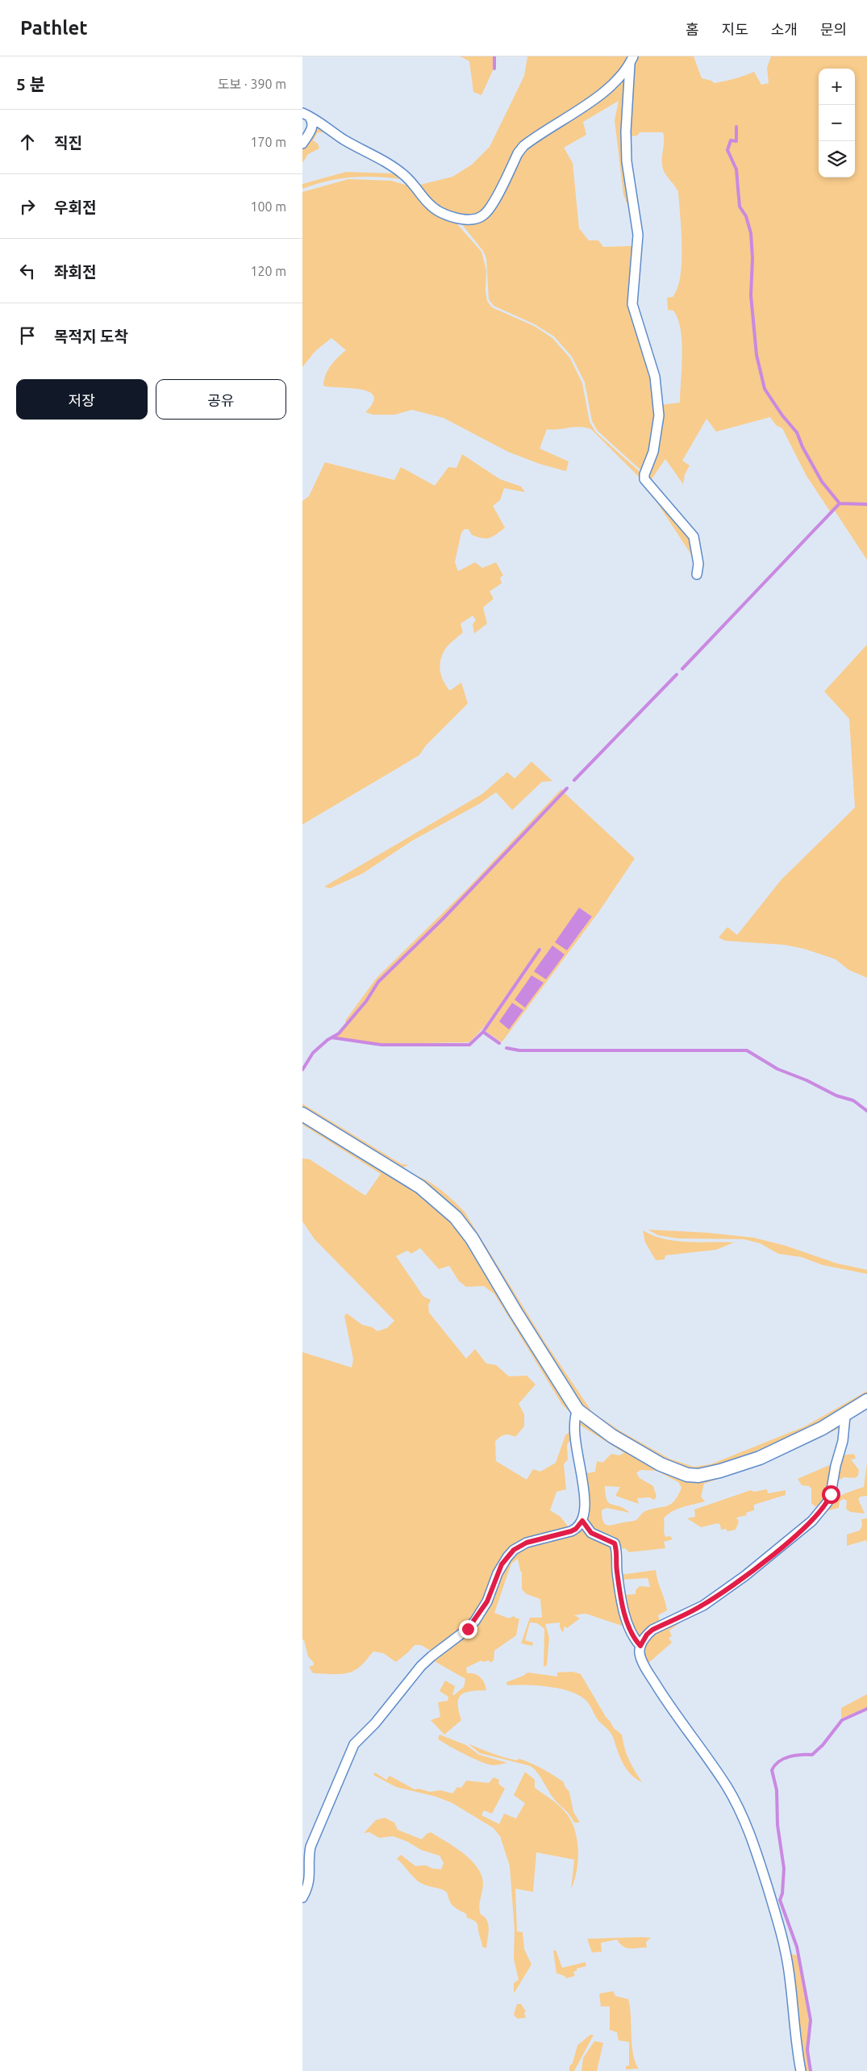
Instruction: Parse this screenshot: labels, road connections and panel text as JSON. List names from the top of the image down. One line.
{"page":{"header":"Pathlet","nav":["홈","지도","소개","문의"],"heading":["5 분","도보 · 390 m"],"map_buttons":["+","−"],"list":[["직진","170 m"],["우회전","100 m"],["좌회전","120 m"],"목적지 도착"],"buttons":["저장","공유"]}}
